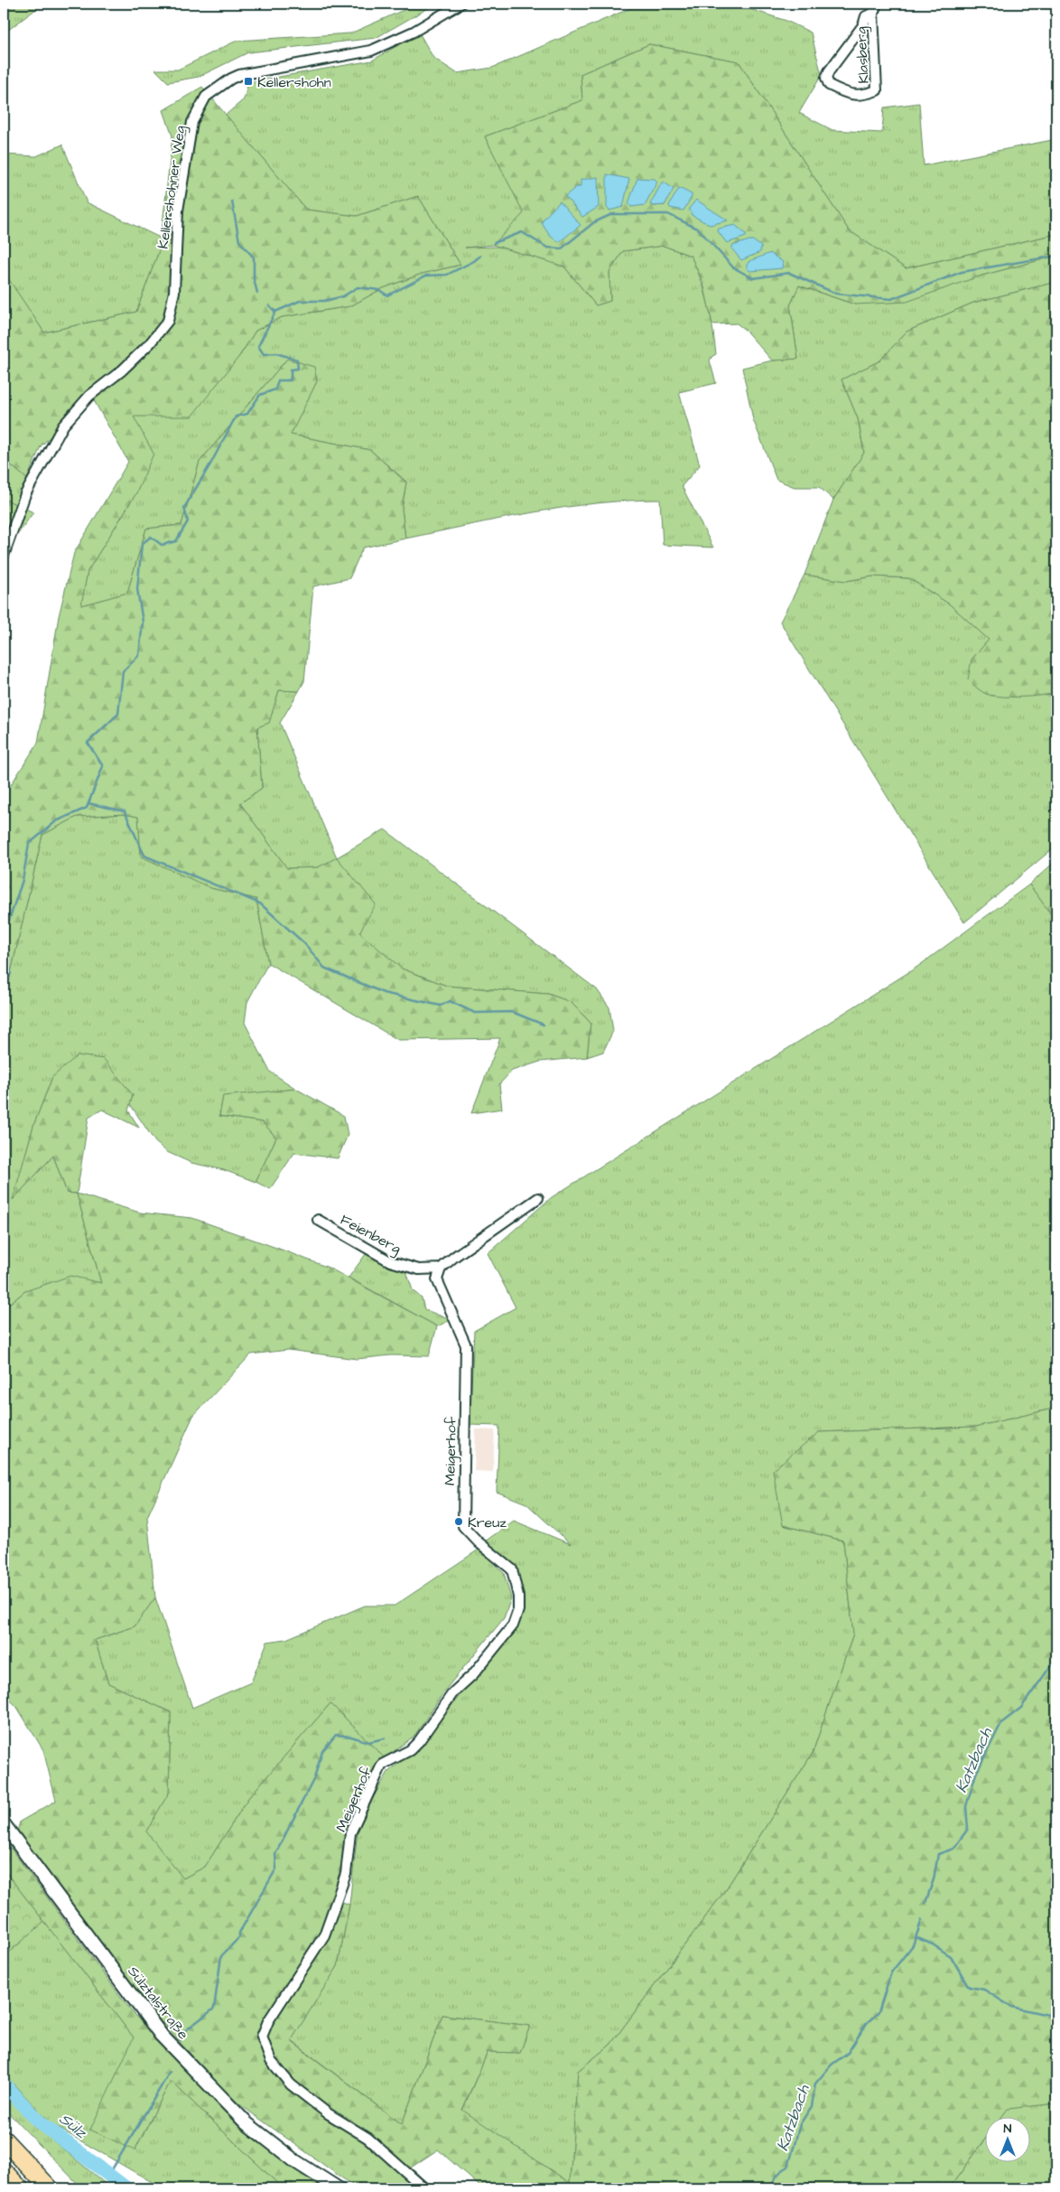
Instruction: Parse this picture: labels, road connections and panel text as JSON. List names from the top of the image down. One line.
{"streets":{"main road":["Sülztalstraße"],"street":["Klasberg","Kellershohner Weg","Feienberg","Meigerhof"]},"crossings":[["Feienberg","Meigerhof"]],"water":["Katzbach","Sülz"],"places":{"transit":["Kellershohn"],"other":["Kreuz"]},"north":"top"}
